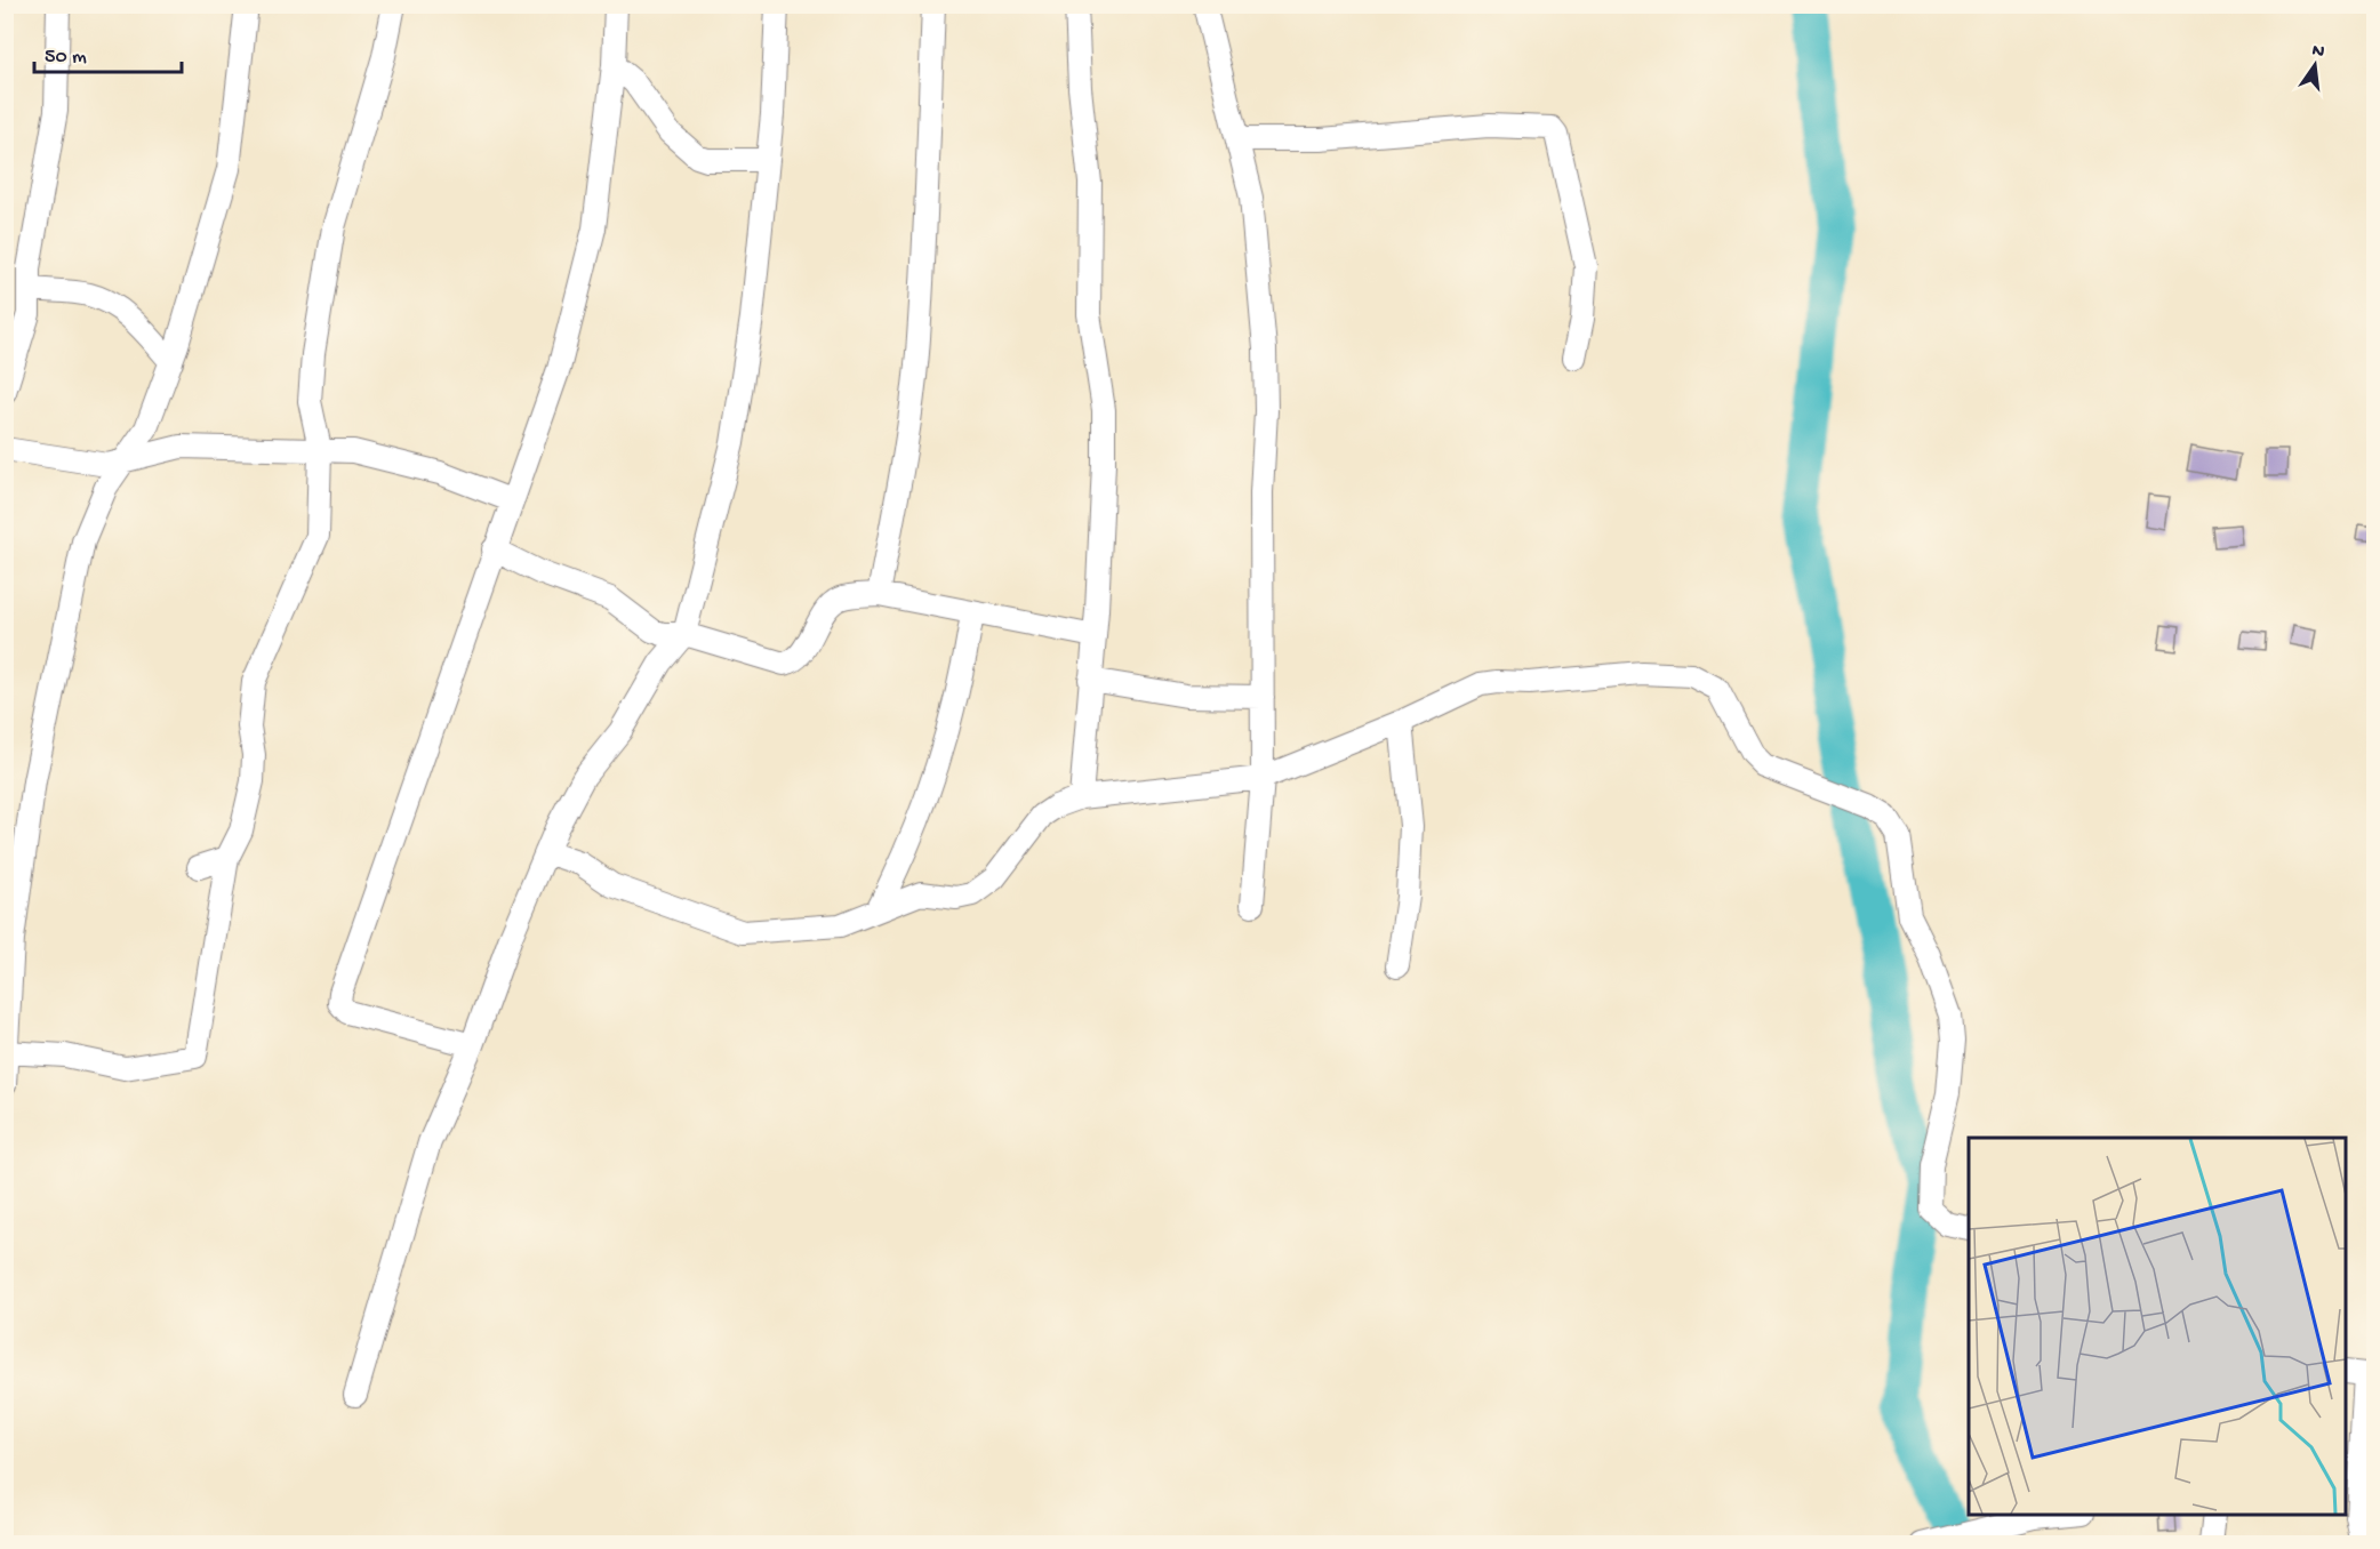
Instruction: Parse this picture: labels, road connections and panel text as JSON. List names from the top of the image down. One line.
{"scale_bar":"50 m","north":"top"}
